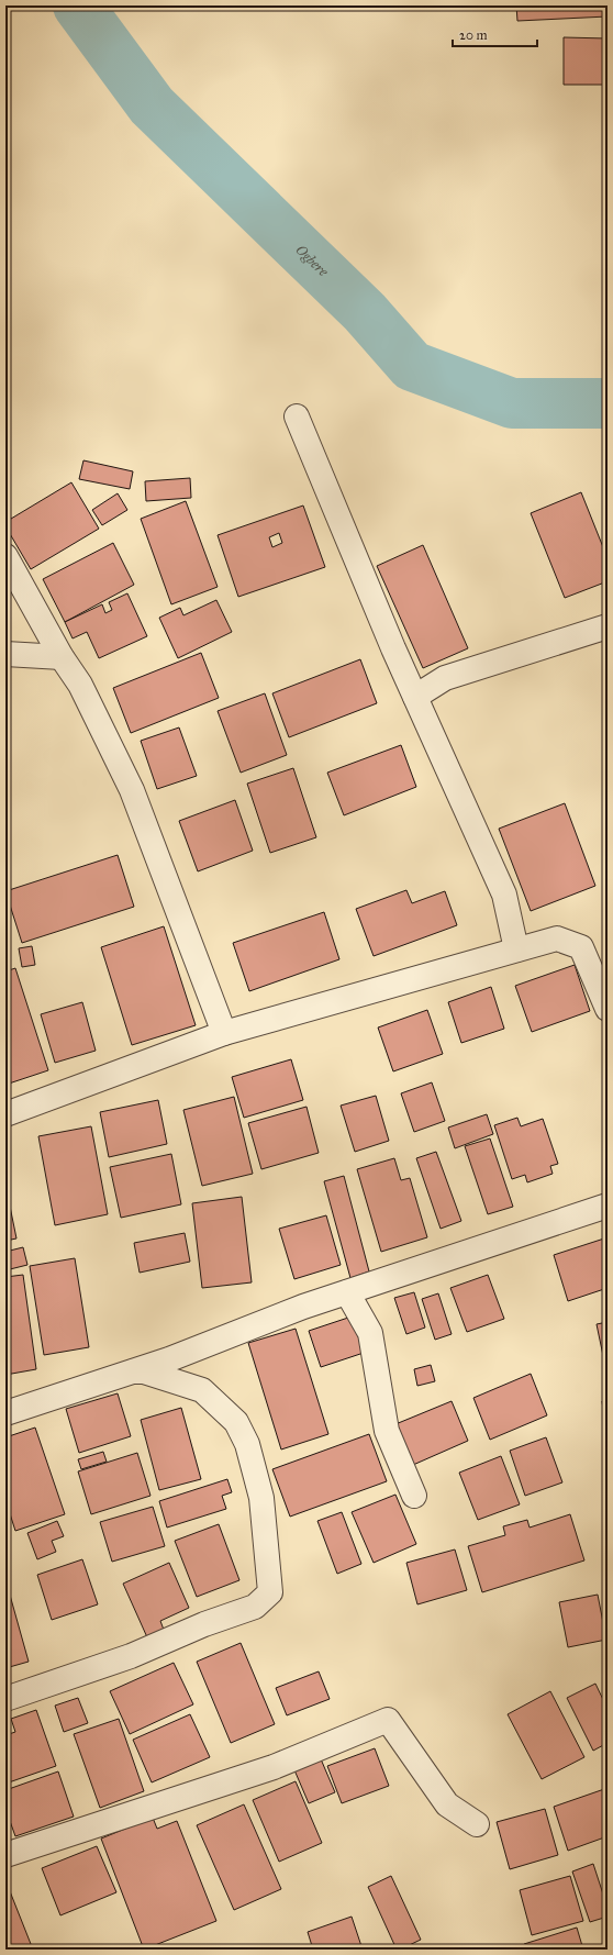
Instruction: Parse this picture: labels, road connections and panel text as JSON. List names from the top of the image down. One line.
{"water":["Ogbere"],"scale_bar":"20 m"}
